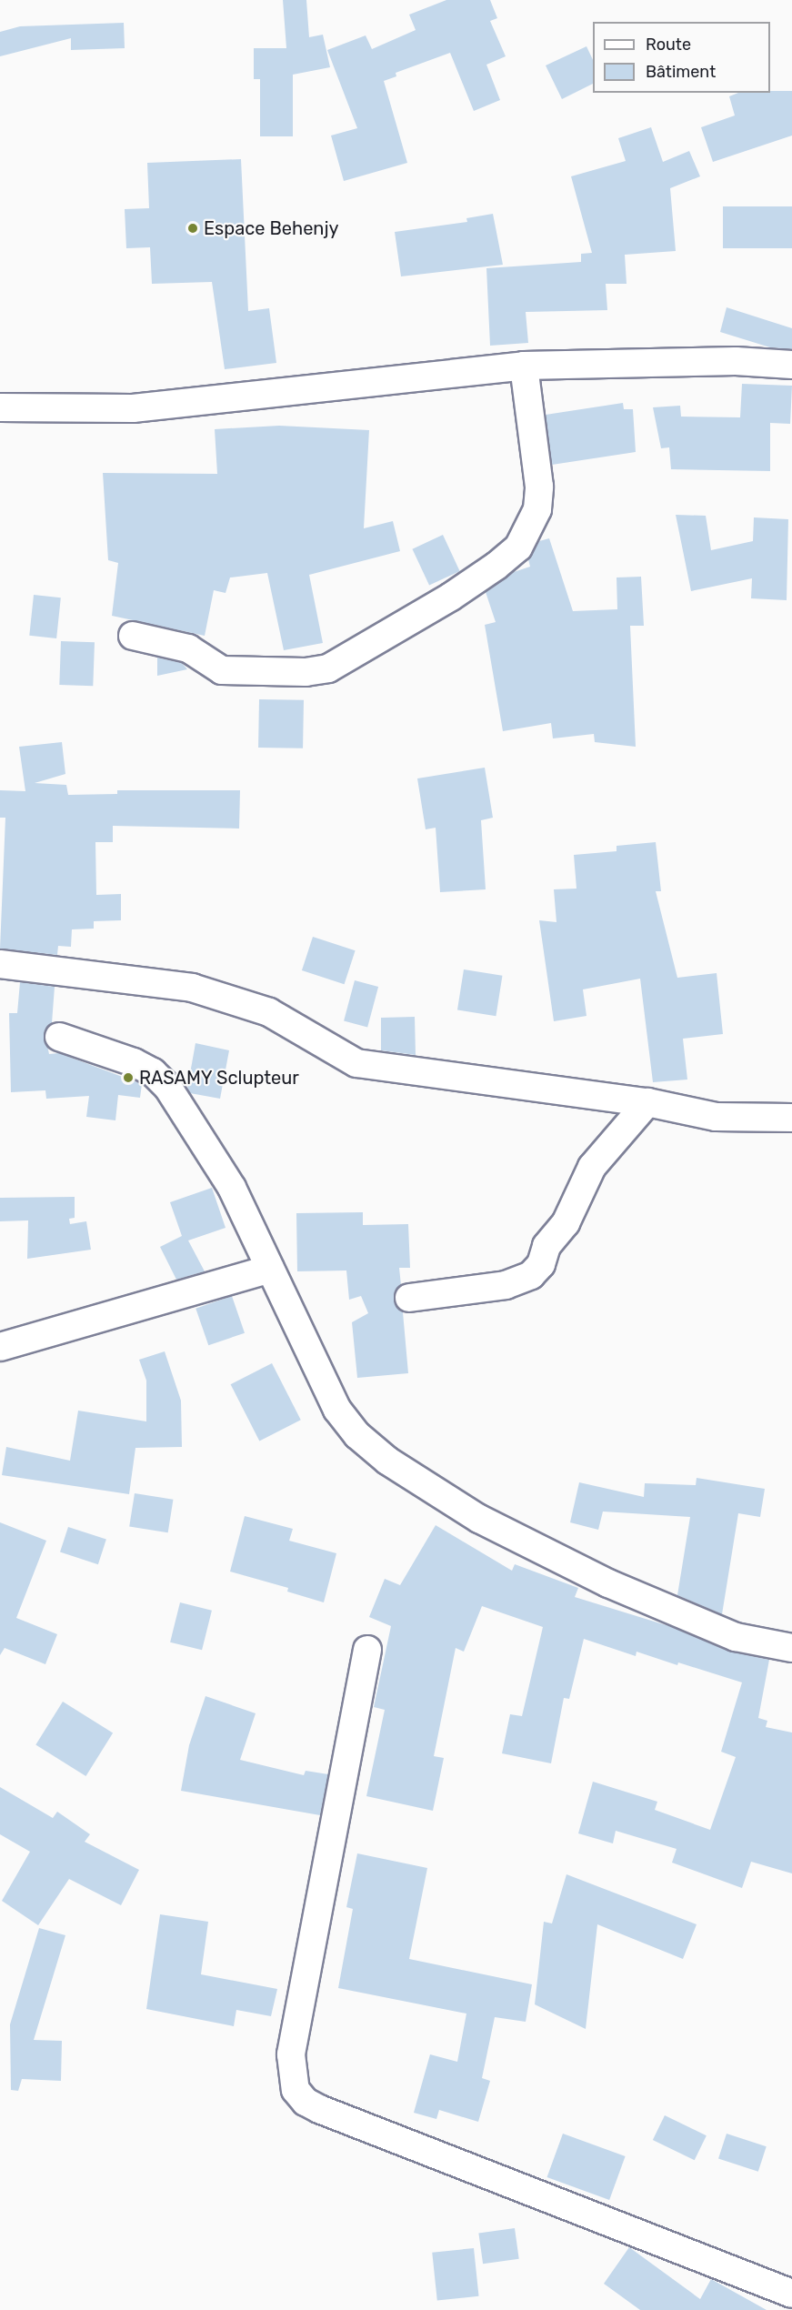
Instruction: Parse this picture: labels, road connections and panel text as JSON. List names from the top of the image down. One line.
{"places":["Espace Behenjy","RASAMY Sclupteur"],"legend":["Route","Bâtiment"]}
